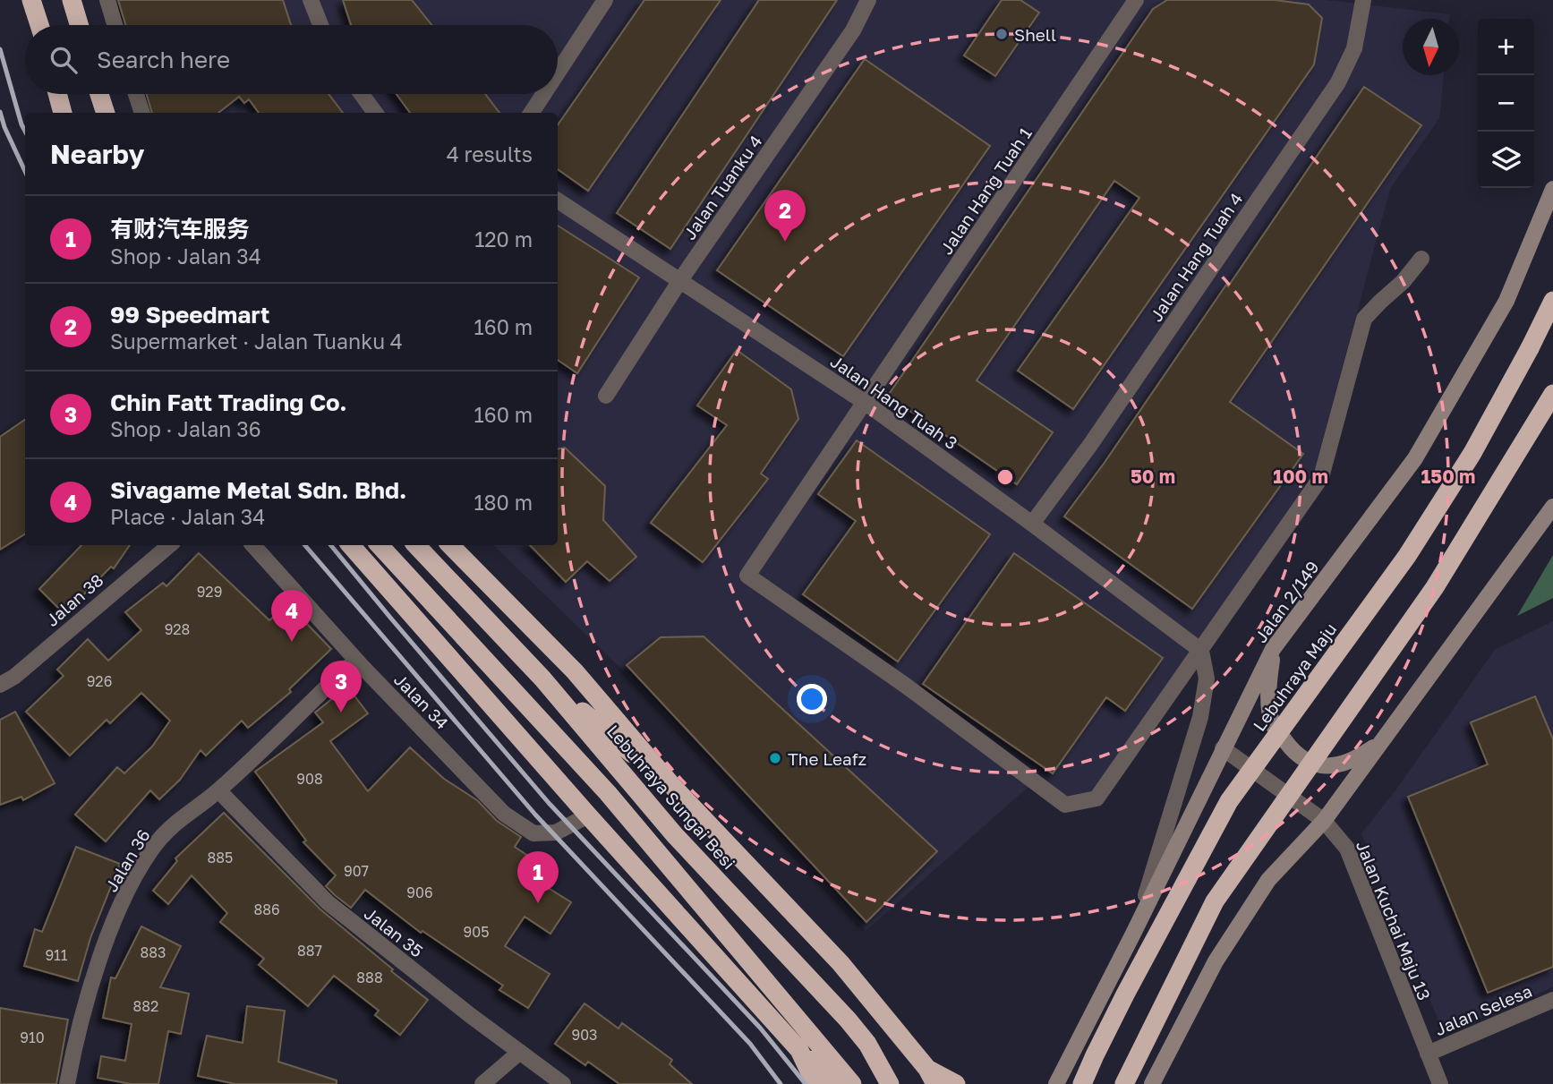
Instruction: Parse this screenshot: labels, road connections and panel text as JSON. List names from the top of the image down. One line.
{"streets":{"highway":["Lebuhraya Maju","Lebuhraya Sungai Besi"],"main road":["Jalan 2/149"],"street":["Jalan Tuanku 4","Jalan Hang Tuah 1","Jalan Hang Tuah 4","Jalan Hang Tuah 3","Jalan 38","Jalan 34","Jalan 36","Jalan Kuchai Maju 13","Jalan 35","Jalan Selesa"]},"crossings":[["Jalan Tuanku 4","Jalan Hang Tuah 3"],["Jalan Hang Tuah 1","Jalan Hang Tuah 3"],["Jalan Hang Tuah 4","Jalan Hang Tuah 3"],["Jalan 2/149","Jalan Kuchai Maju 13"],["Jalan 34","Jalan 36"],["Jalan 36","Jalan 35"],["Jalan Kuchai Maju 13","Jalan Selesa"]],"places":["Shell","The Leafz"],"house_numbers":["929","928","926","908","885","907","906","886","905","887","883","911","888","882","903","910"],"north":"bottom","page":{"map_buttons":["+","−"],"search":"Search here","heading":["Nearby","4 results"],"pins":["2","4","3","1"],"list":[{"mark":"1","name":"有财汽车服务","note":"Shop · Jalan 34","value":"120 m"},{"mark":"2","name":"99 Speedmart","note":"Supermarket · Jalan Tuanku 4","value":"160 m"},{"mark":"3","name":"Chin Fatt Trading Co.","note":"Shop · Jalan 36","value":"160 m"},{"mark":"4","name":"Sivagame Metal Sdn. Bhd.","note":"Place · Jalan 34","value":"180 m"}]},"rings":["50 m","100 m","150 m"]}
